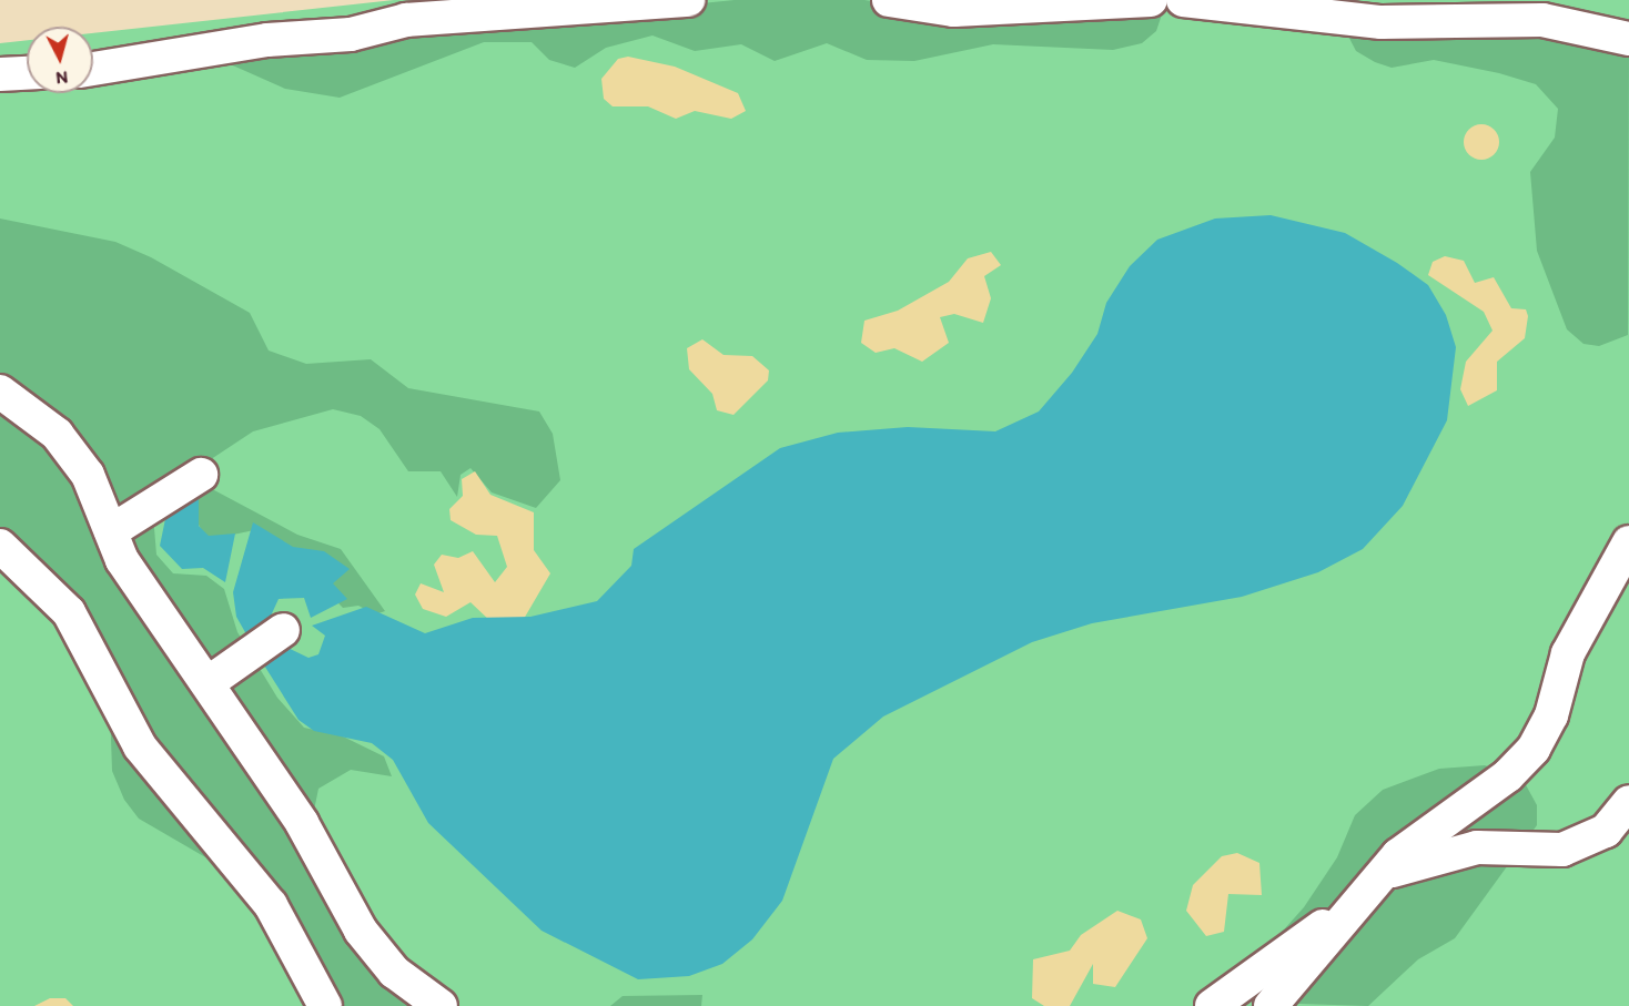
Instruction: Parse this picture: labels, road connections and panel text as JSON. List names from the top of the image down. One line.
{"north":"bottom"}
